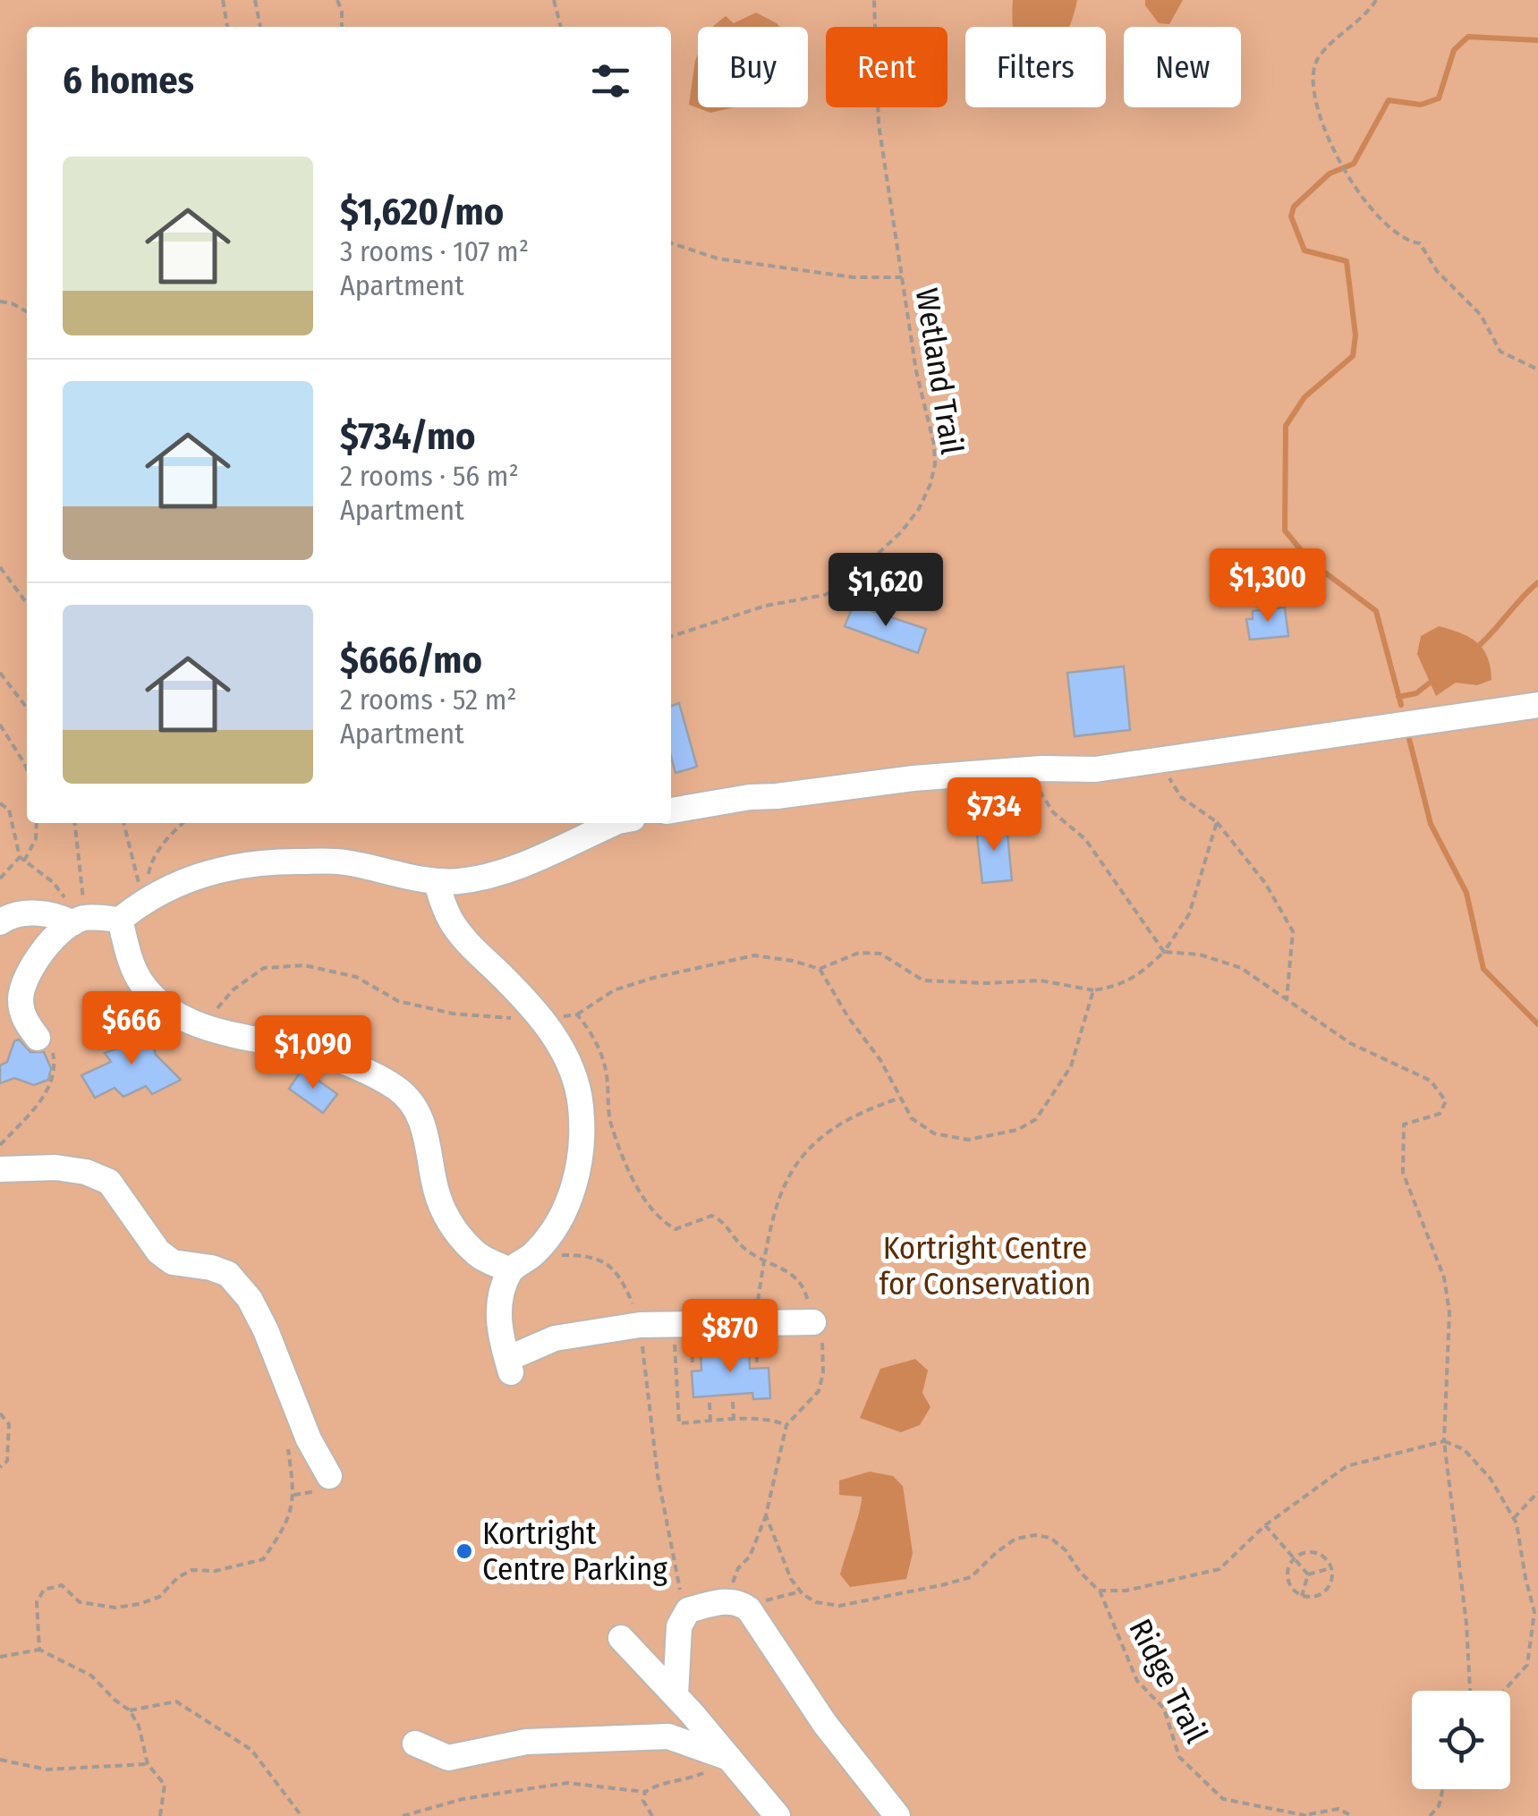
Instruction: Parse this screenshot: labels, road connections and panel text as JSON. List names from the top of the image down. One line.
{"streets":{"path":["Wetland Trail","Ridge Trail"]},"parks":["Kortright Centre for Conservation"],"places":["Kortright Centre Parking"],"page":{"chip":["Buy","Rent","Filters","New"],"heading":"6 homes","list":[{"name":"$1,620/mo","note":"3 rooms · 107 m² · Apartment"},{"name":"$734/mo","note":"2 rooms · 56 m² · Apartment"},{"name":"$666/mo","note":"2 rooms · 52 m² · Apartment"}],"price":["$1,300","$1,620","$734","$666","$1,090","$870"]}}
